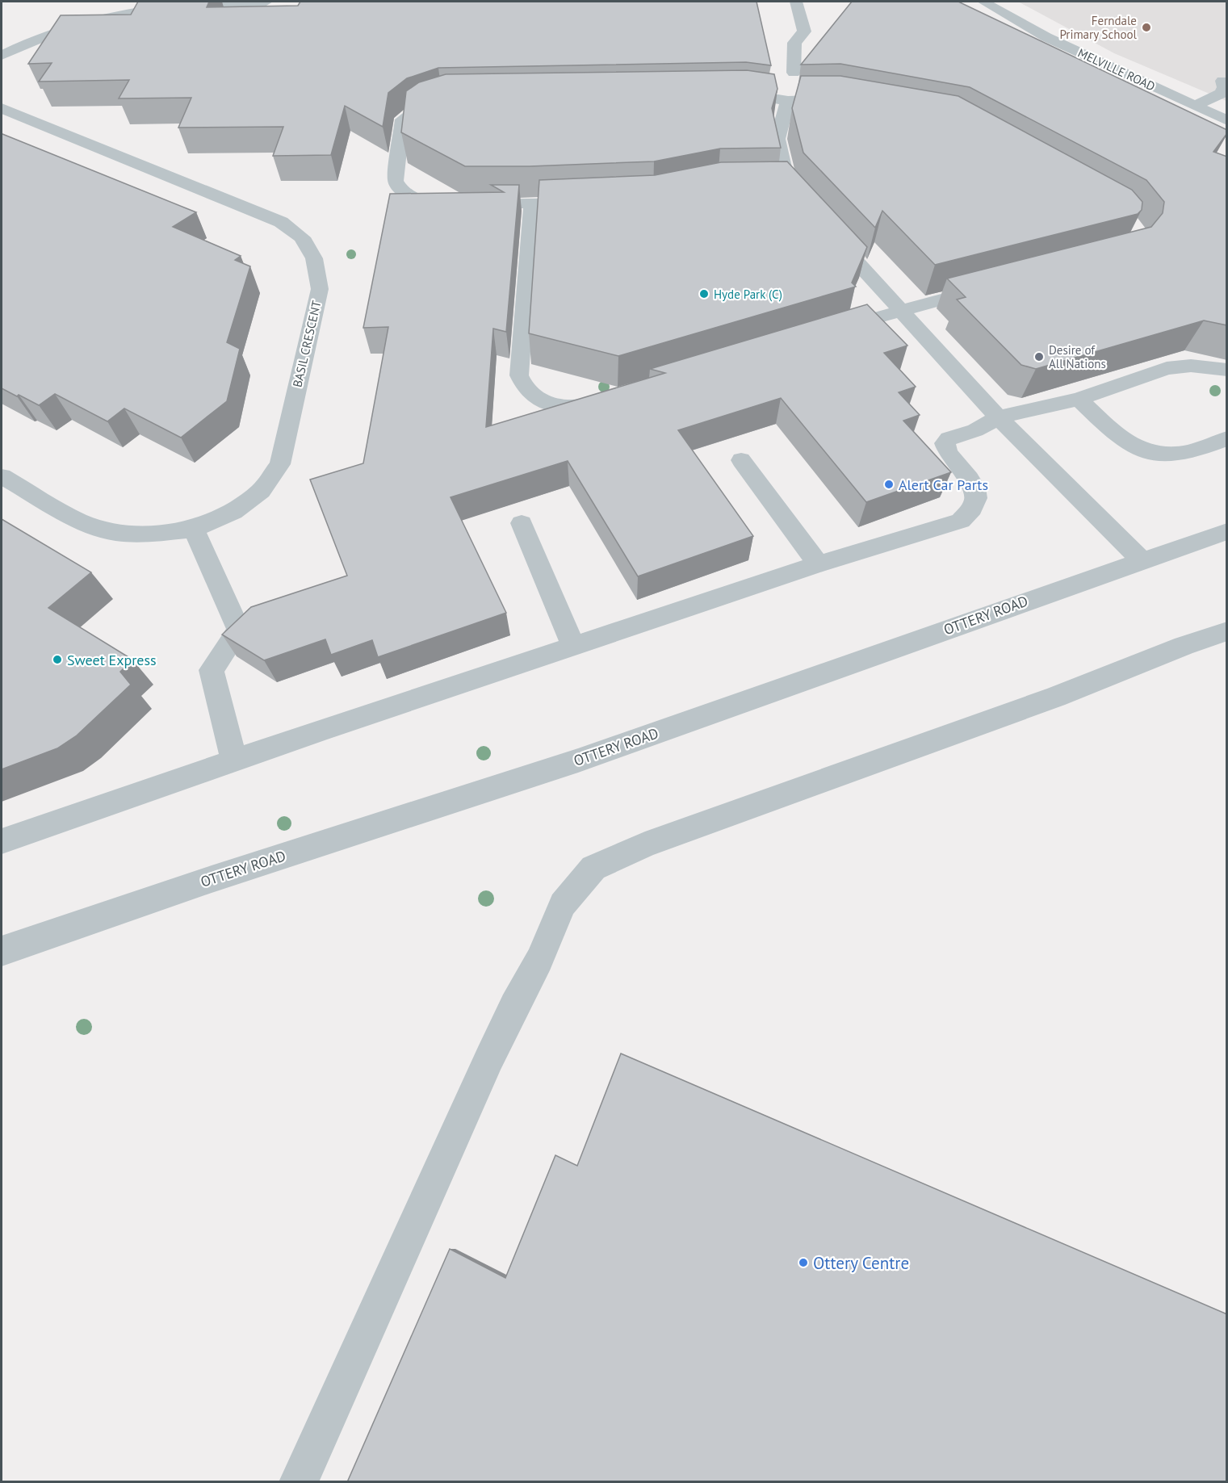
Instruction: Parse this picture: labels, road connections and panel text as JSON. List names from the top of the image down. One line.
{"streets":{"street":["MELVILLE ROAD","BASIL CRESCENT","OTTERY ROAD"]},"places":["Ferndale Primary School","Hyde Park (C)","Desire of All Nations","Alert Car Parts","Sweet Express","Ottery Centre"]}
